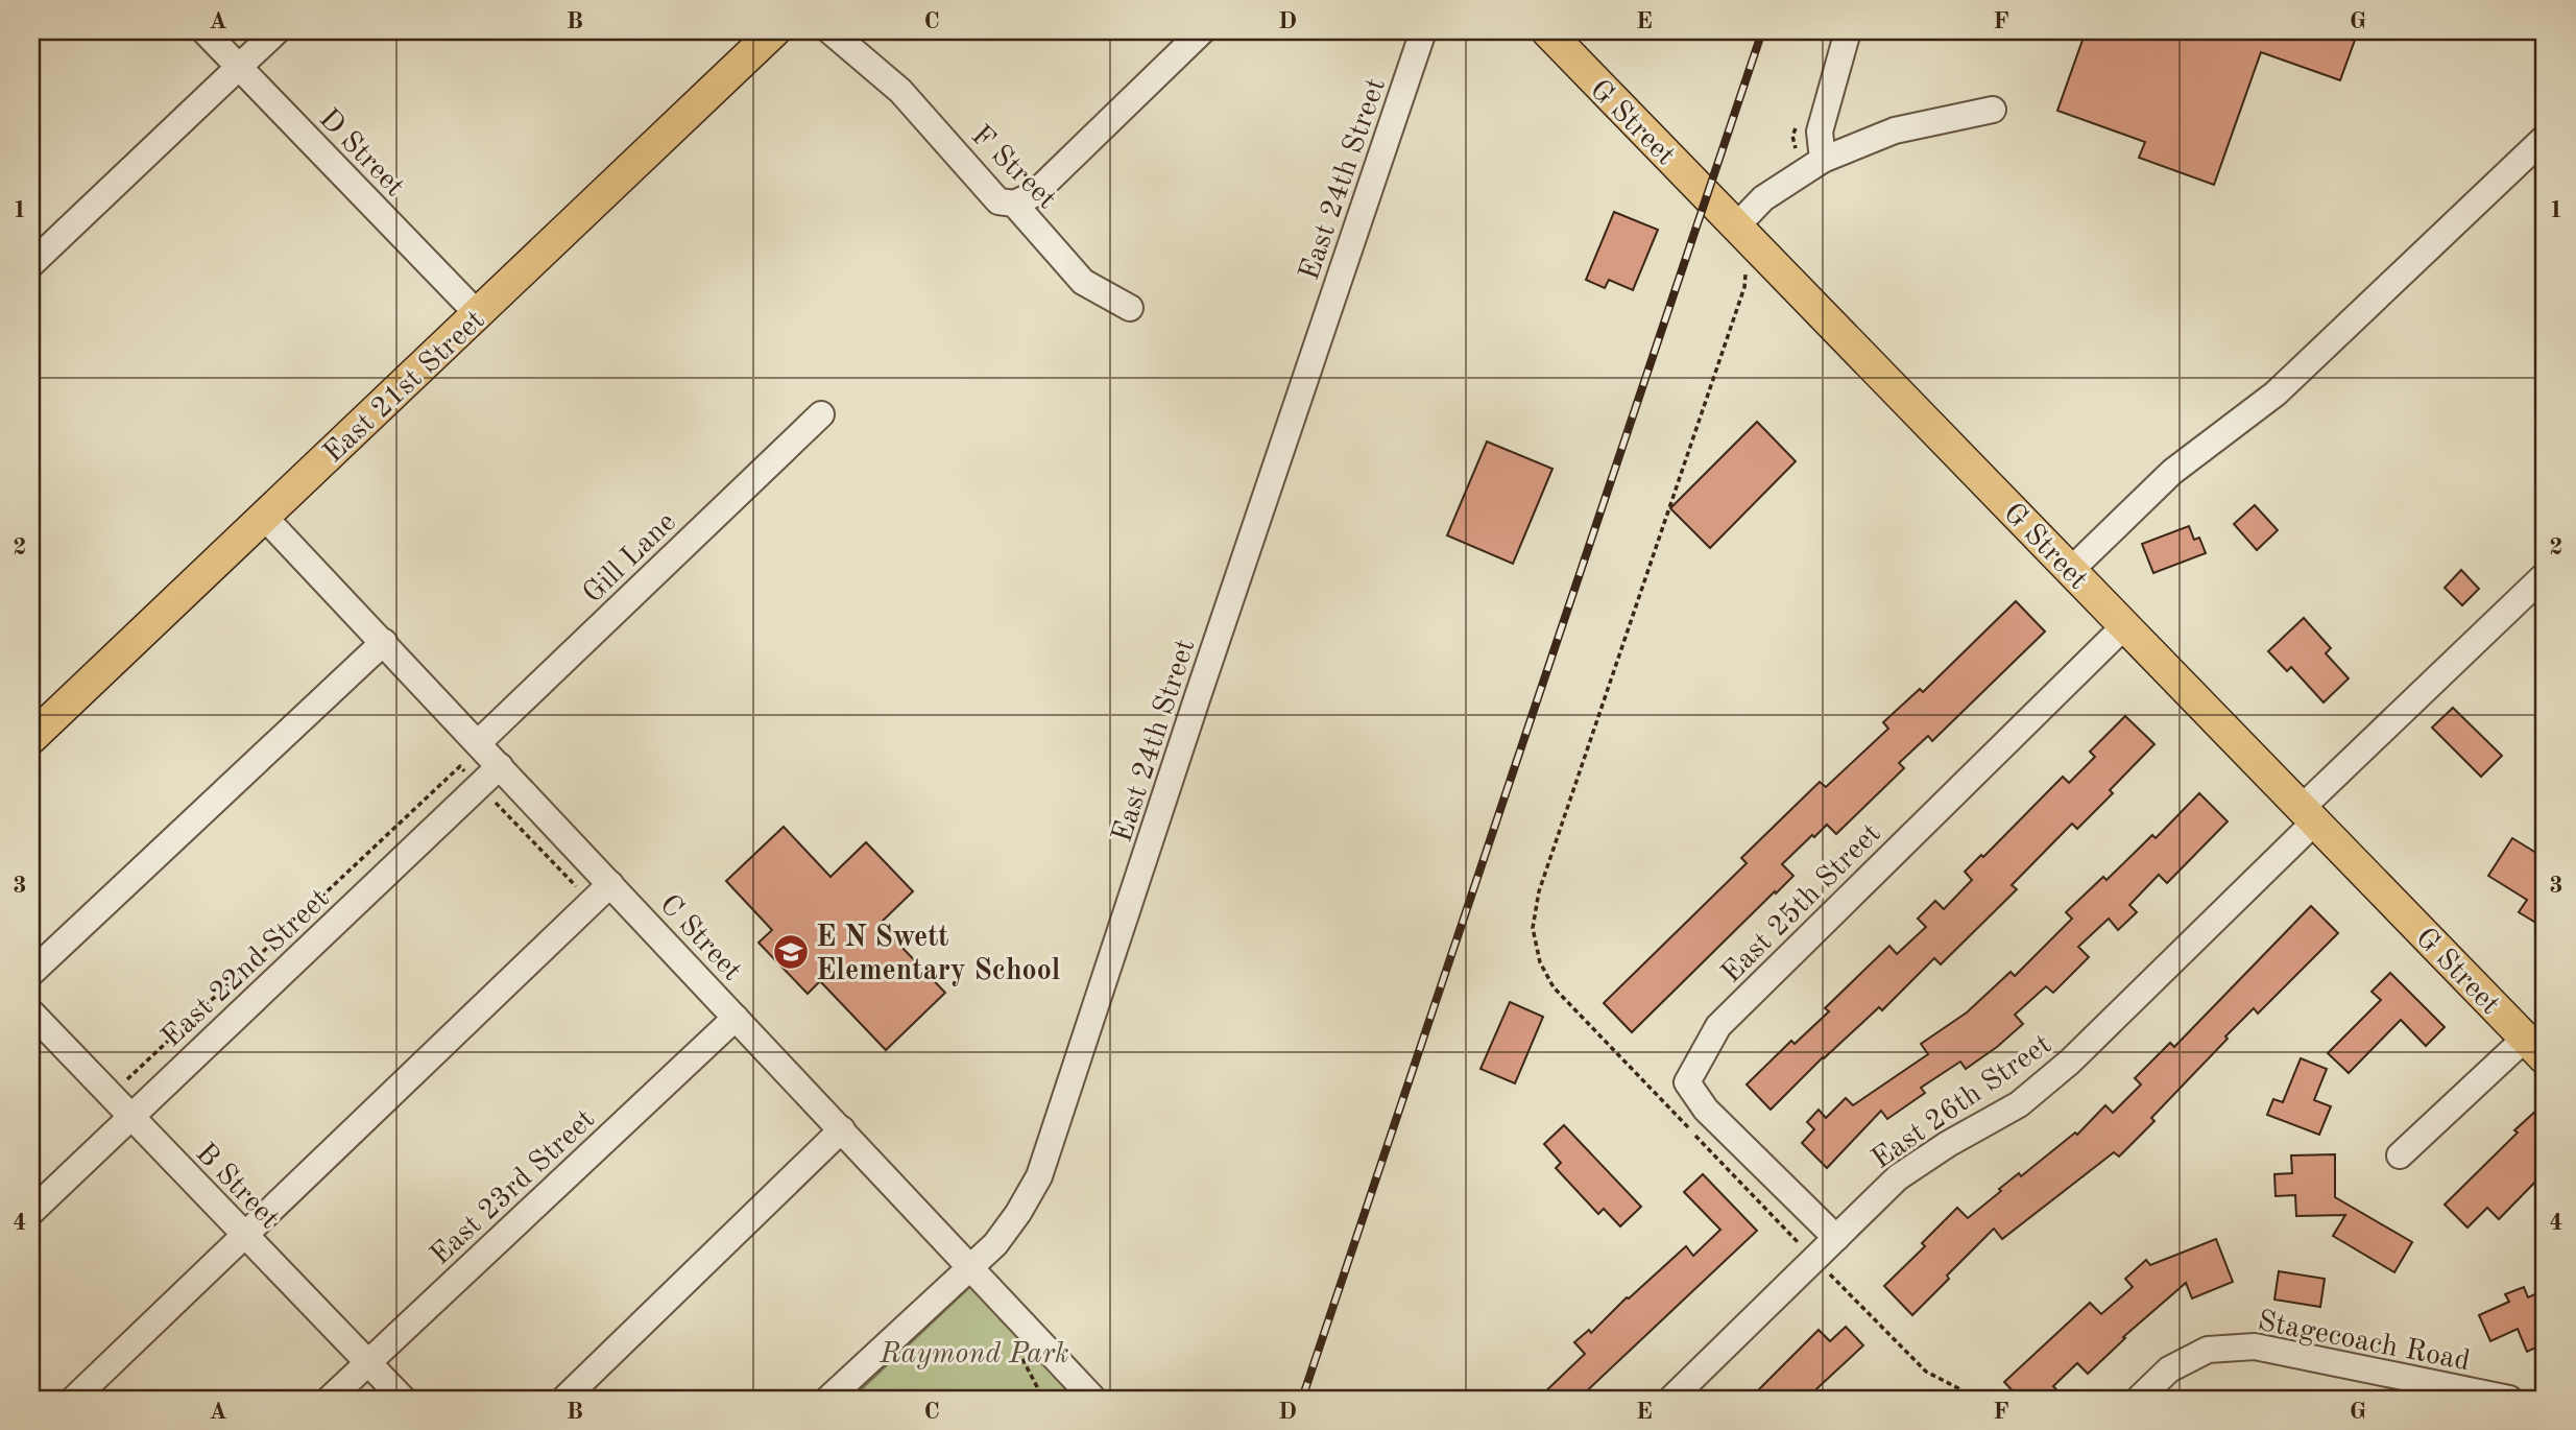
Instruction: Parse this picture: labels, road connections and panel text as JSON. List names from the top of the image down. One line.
{"streets":{"main road":["G Street","East 21st Street"],"street":["D Street","F Street","East 24th Street","Gill Lane","East 25th Street","C Street","East 22nd Street","East 26th Street","B Street","East 23rd Street","Stagecoach Road"]},"crossings":[["G Street","East 25th Street"],["G Street","East 26th Street"],["D Street","East 21st Street"],["East 24th Street","C Street"],["East 21st Street","C Street"],["Gill Lane","C Street"],["East 25th Street","East 26th Street"],["C Street","East 22nd Street"],["C Street","East 23rd Street"],["East 22nd Street","B Street"],["B Street","East 23rd Street"]],"parks":["Raymond Park"],"places":{"school or university":["E N Swett Elementary School"]},"grid":{"columns":["A","B","C","D","E","F","G"],"rows":["1","2","3","4"]}}
